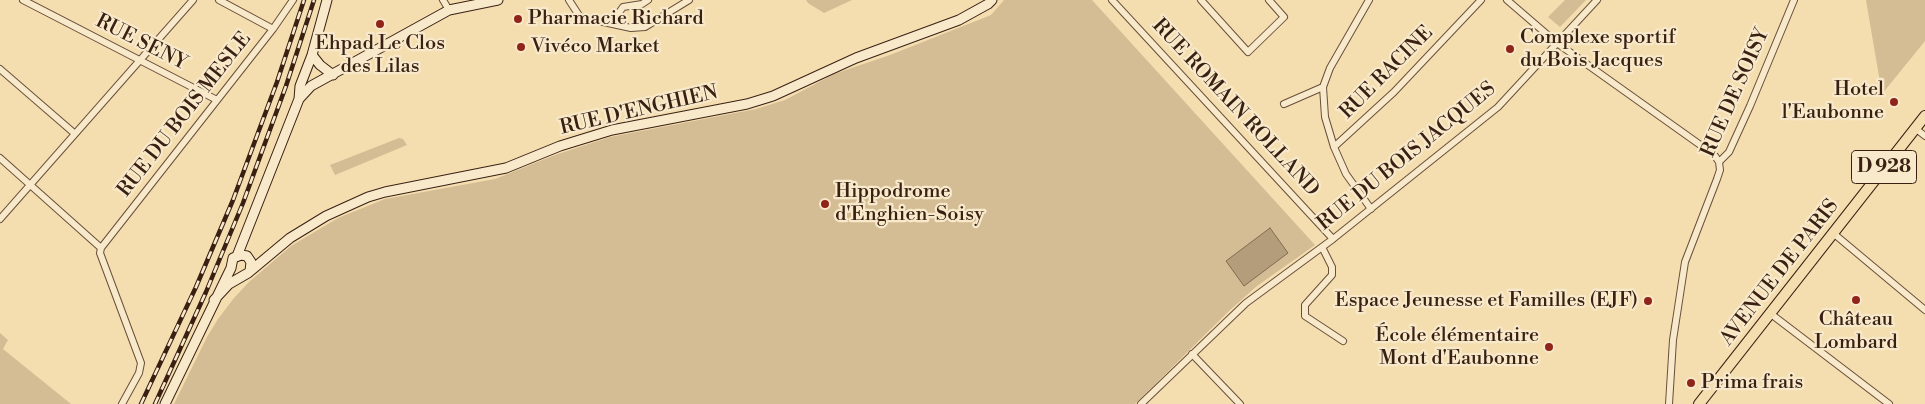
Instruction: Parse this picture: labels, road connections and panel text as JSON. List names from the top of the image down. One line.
{"streets":{"main road":["D 928","AVENUE DE PARIS"],"street":["RUE SENY","RUE RACINE","RUE DE SOISY","RUE ROMAIN ROLLAND","RUE D'ENGHIEN","RUE DU BOIS MESLE","RUE DU BOIS JACQUES"]},"crossings":[["RUE SENY","RUE DU BOIS MESLE"],["RUE ROMAIN ROLLAND","RUE DU BOIS JACQUES"]],"places":["Pharmacie Richard","Ehpad Le Clos des Lilas","Vivéco Market","Complexe sportif du Bois Jacques","Hotel l'Eaubonne","Hippodrome d'Enghien-Soisy","Château Lombard","Espace Jeunesse et Familles (EJF)","École élémentaire Mont d'Eaubonne","Prima frais"]}
